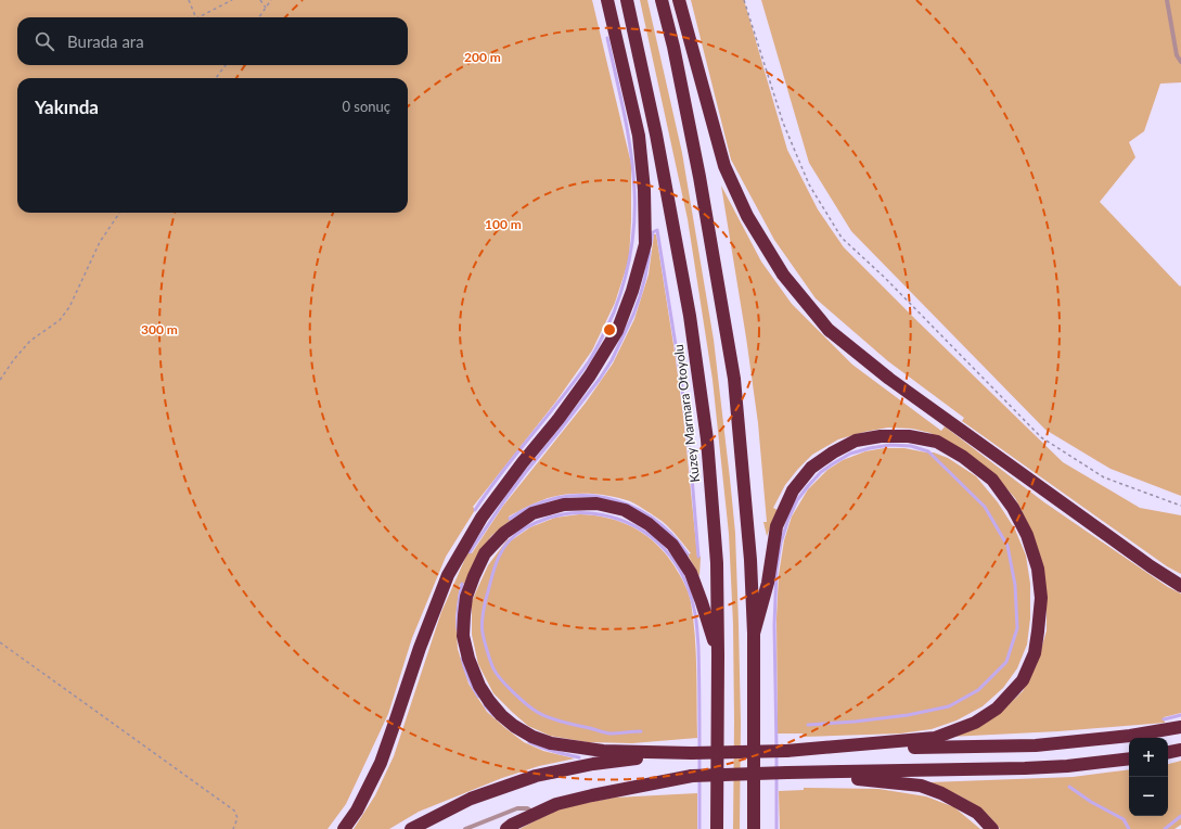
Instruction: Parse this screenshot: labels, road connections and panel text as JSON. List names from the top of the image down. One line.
{"streets":{"highway":["Kuzey Marmara Otoyolu"]},"page":{"search":"Burada ara","heading":["Yakında","0 sonuç"],"map_buttons":["+","−"]},"rings":["200 m","100 m","300 m"]}
